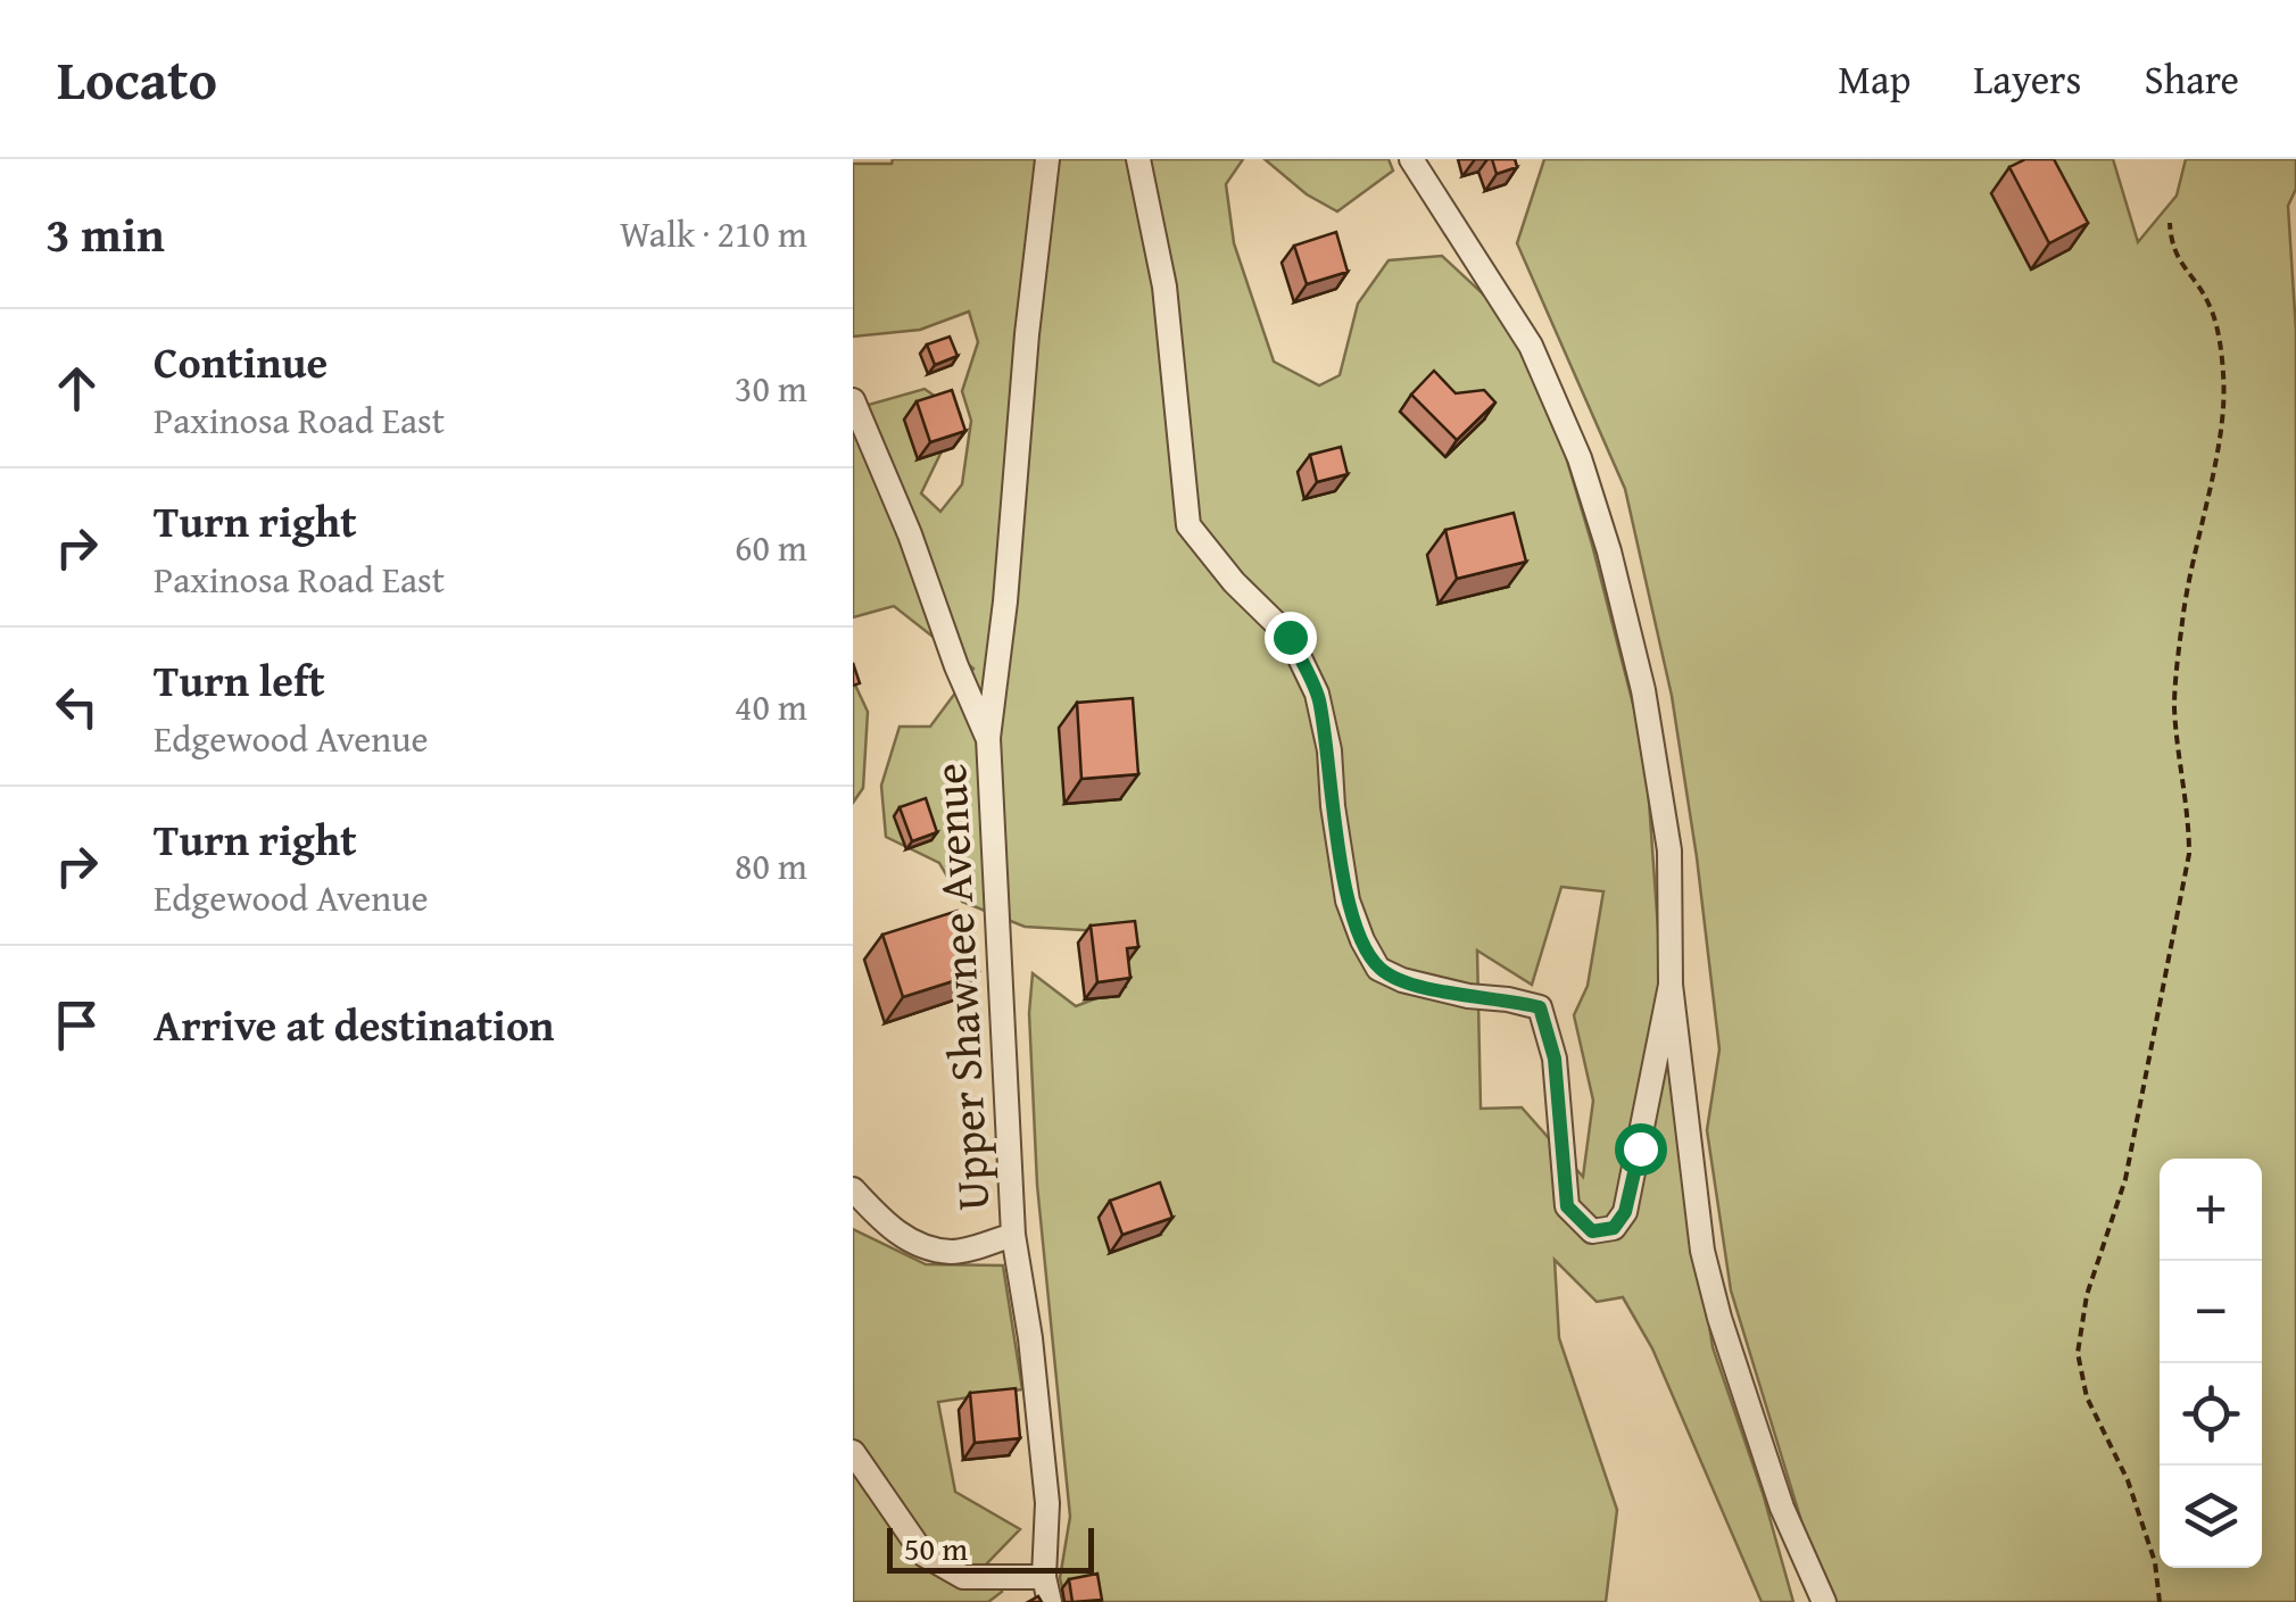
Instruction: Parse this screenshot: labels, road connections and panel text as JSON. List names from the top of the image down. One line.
{"streets":{"street":["Upper Shawnee Avenue"]},"scale_bar":"50 m","page":{"header":"Locato","nav":["Map","Layers","Share"],"heading":["3 min","Walk · 210 m"],"list":[["Continue","Paxinosa Road East","30 m"],["Turn right","Paxinosa Road East","60 m"],["Turn left","Edgewood Avenue","40 m"],["Turn right","Edgewood Avenue","80 m"],"Arrive at destination"],"map_buttons":["+","−"],"scale":"50 m"}}
